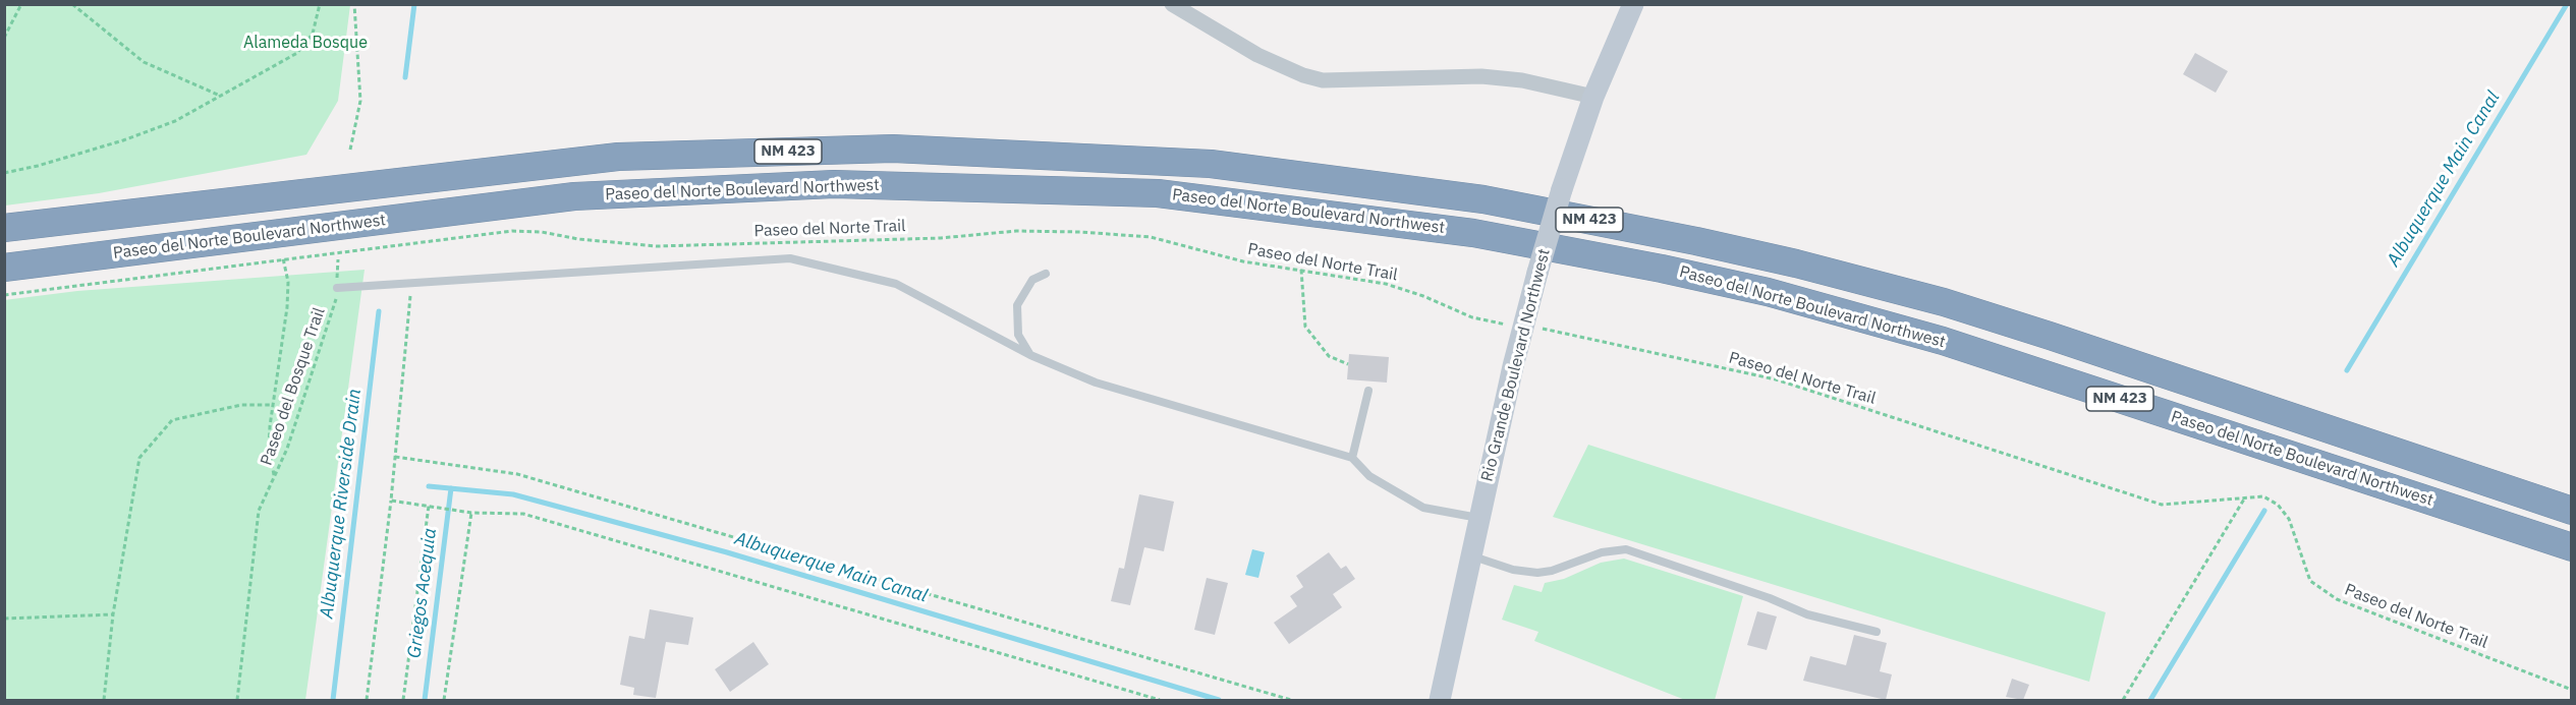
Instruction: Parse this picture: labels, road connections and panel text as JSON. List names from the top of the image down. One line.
{"streets":{"highway":["NM 423","Paseo del Norte Boulevard Northwest"],"street":["Rio Grande Boulevard Northwest"],"path":["Paseo del Norte Trail","Paseo del Bosque Trail"]},"crossings":[["Paseo del Norte Trail","Rio Grande Boulevard Northwest"]],"water":["Albuquerque Main Canal","Albuquerque Riverside Drain","Griegos Acequia"],"parks":["Alameda Bosque"]}
